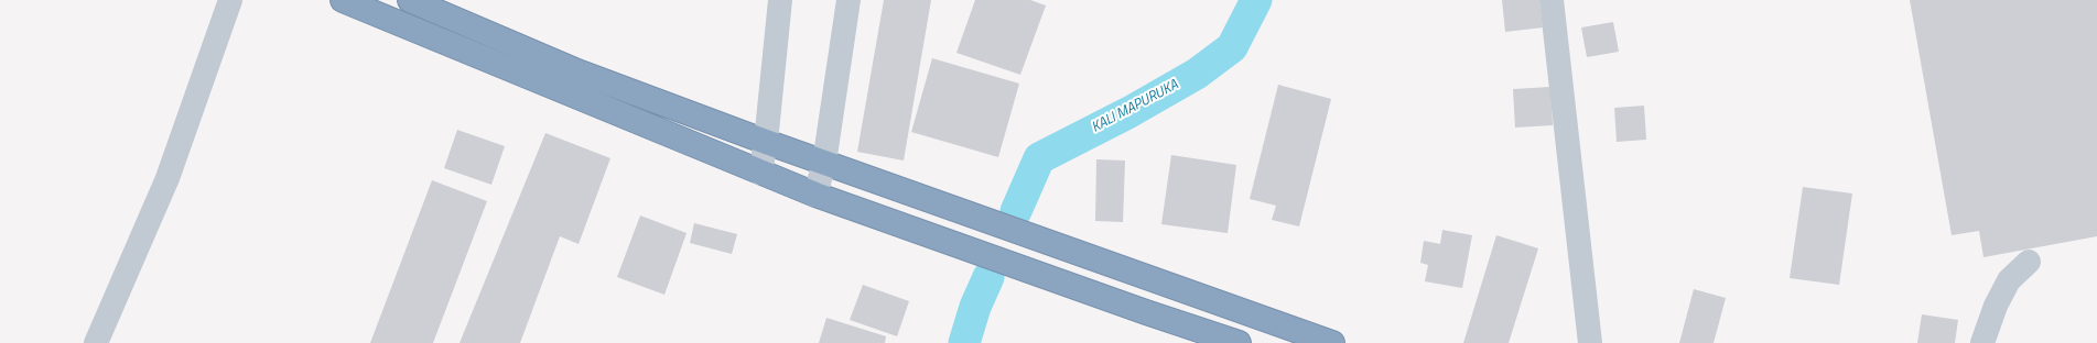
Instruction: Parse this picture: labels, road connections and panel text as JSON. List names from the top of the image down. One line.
{"water":["KALI MAPURUKA"]}
